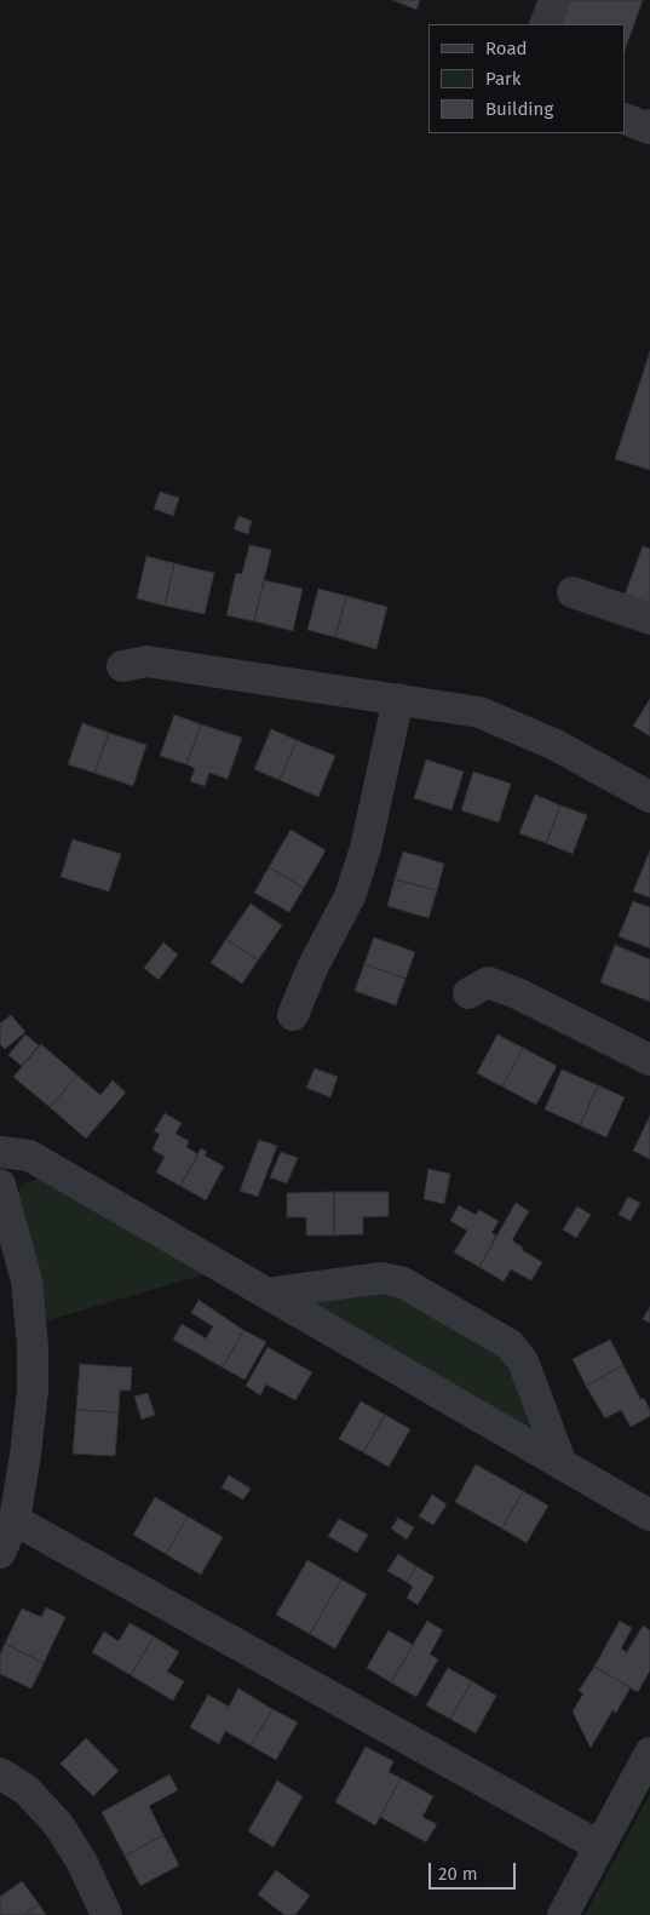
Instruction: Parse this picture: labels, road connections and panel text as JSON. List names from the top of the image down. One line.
{"legend":["Road","Park","Building"],"scale_bar":"20 m"}
